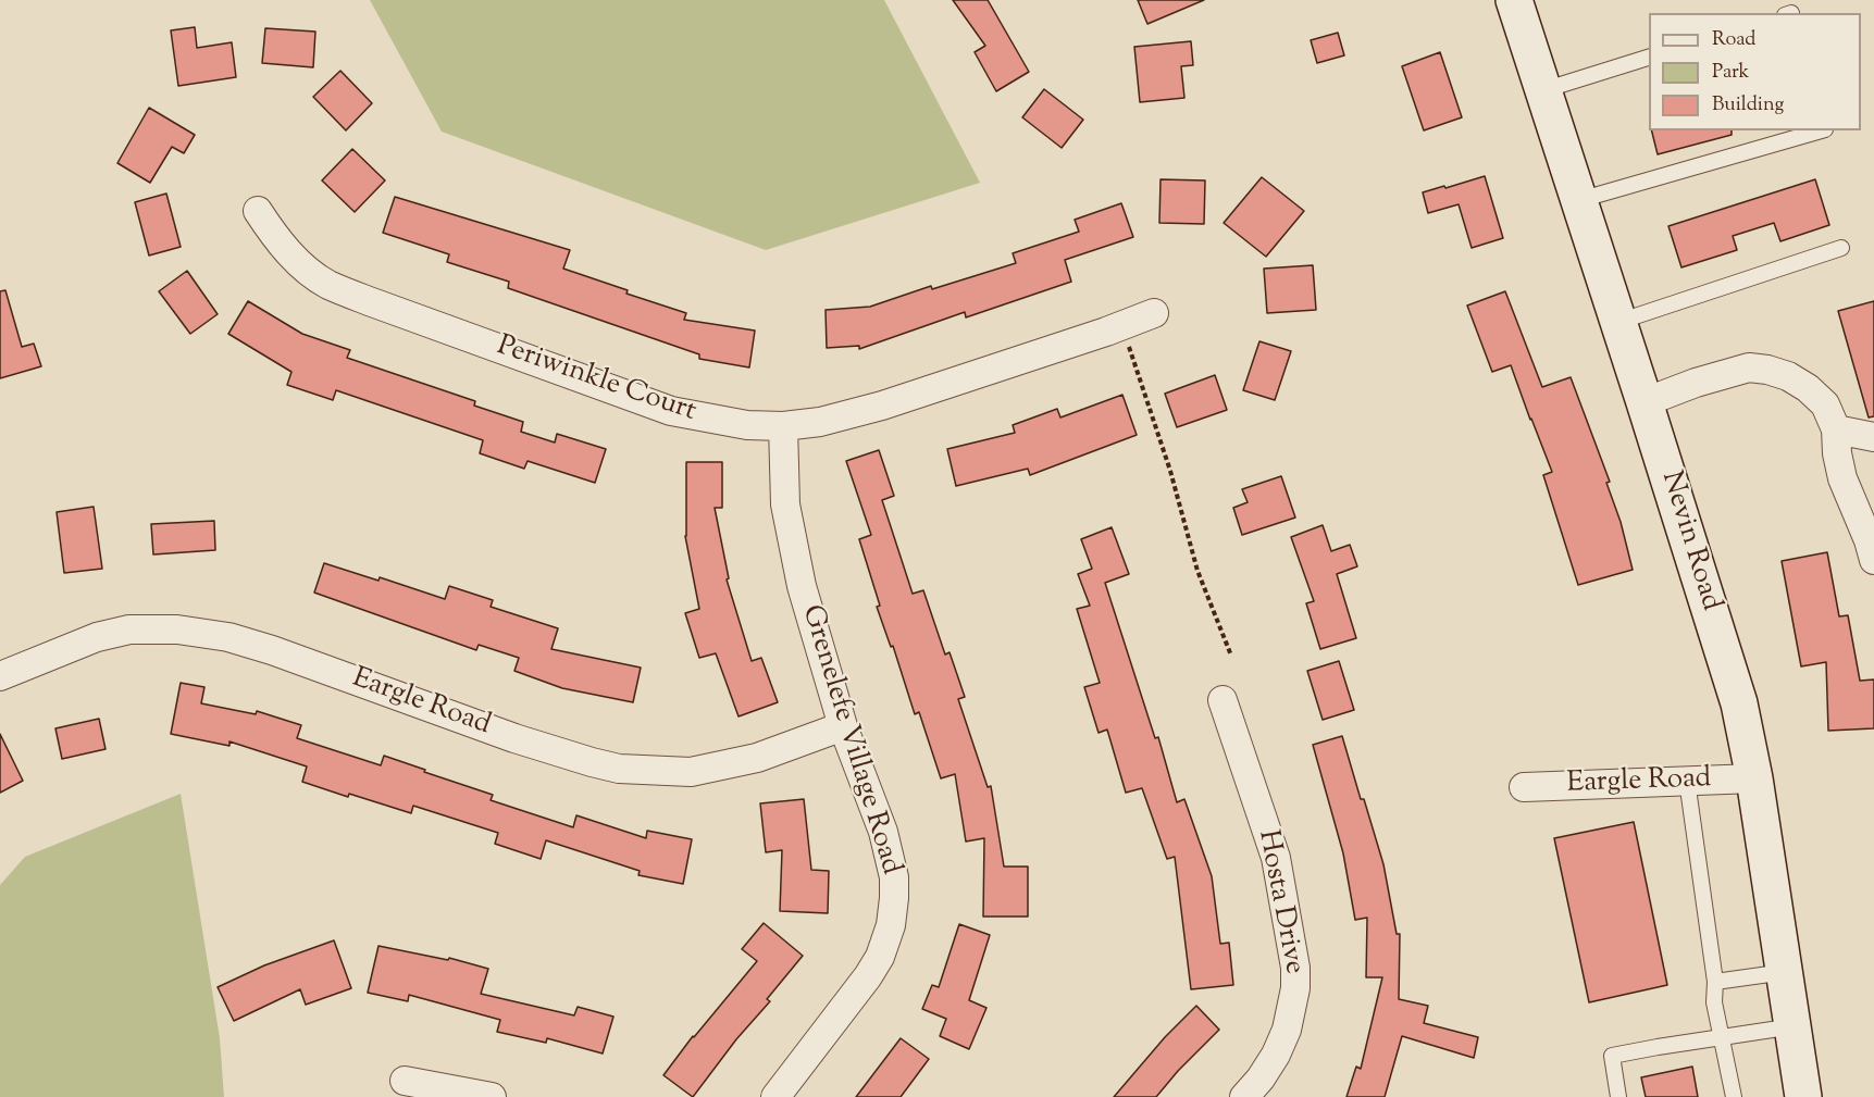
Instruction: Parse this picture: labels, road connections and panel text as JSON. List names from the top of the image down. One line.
{"streets":{"main road":["Nevin Road"],"street":["Periwinkle Court","Eargle Road","Grenelefe Village Road","Hosta Drive"]},"crossings":[["Periwinkle Court","Grenelefe Village Road"],["Nevin Road","Eargle Road"],["Eargle Road","Grenelefe Village Road"]],"legend":["Road","Park","Building"]}
